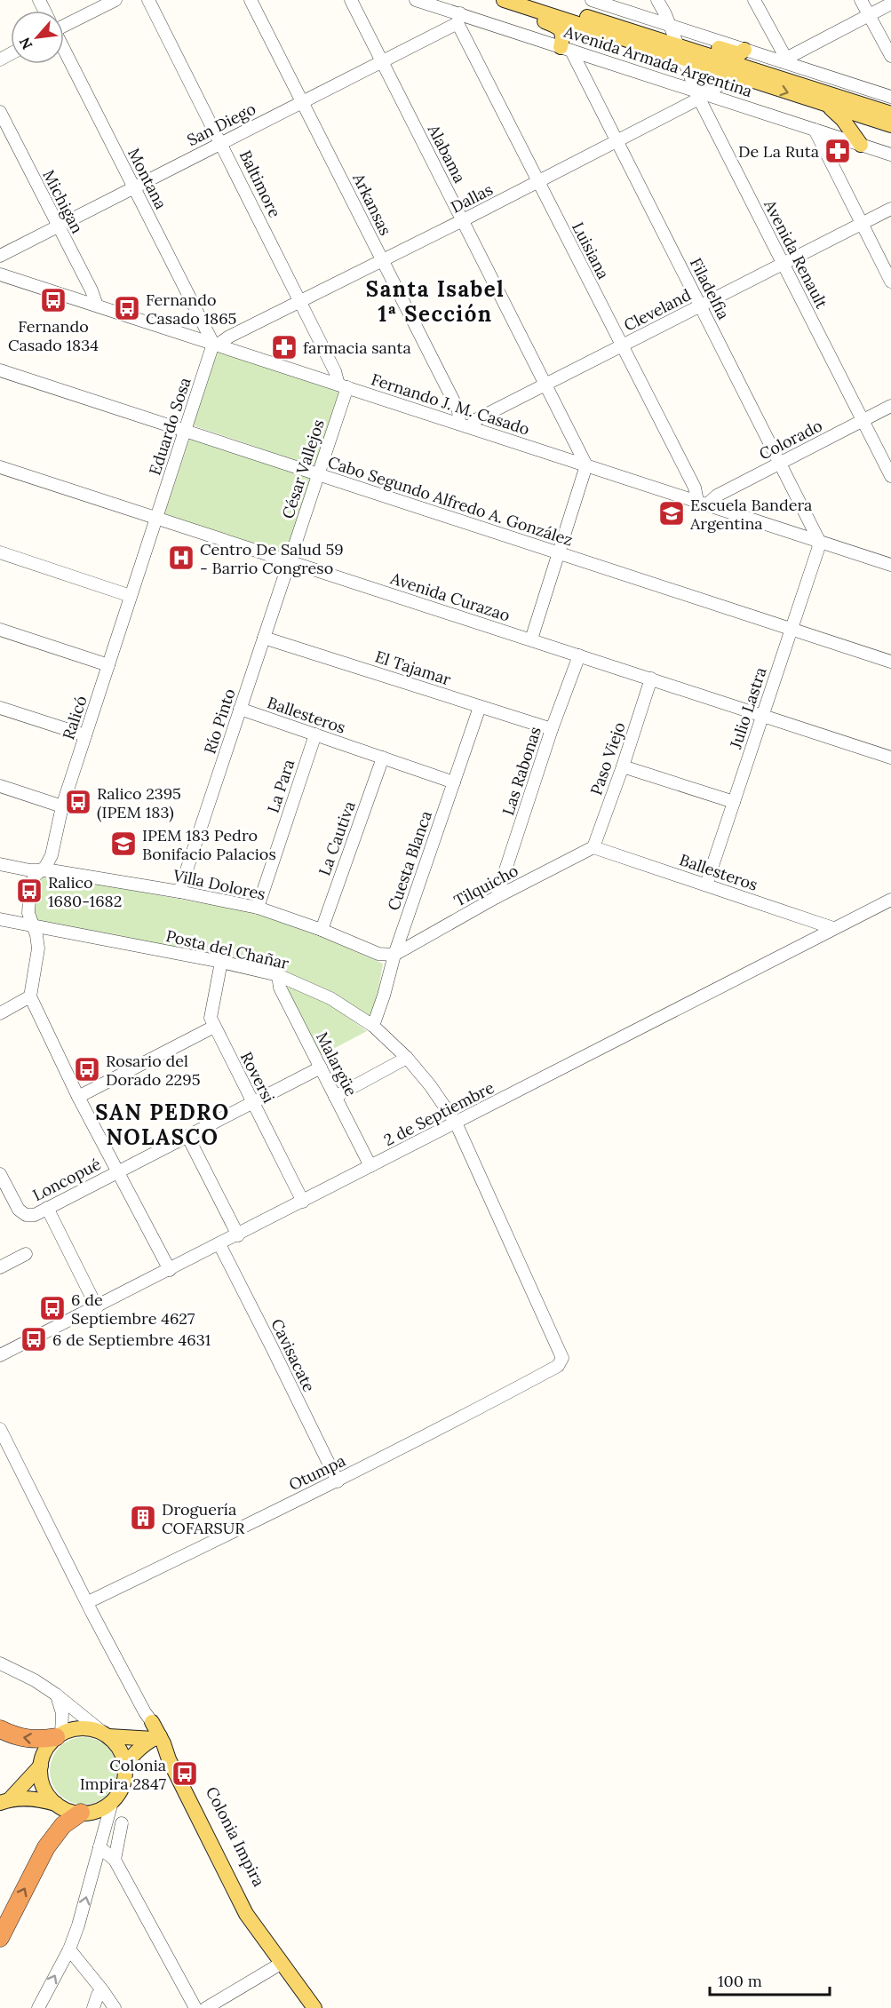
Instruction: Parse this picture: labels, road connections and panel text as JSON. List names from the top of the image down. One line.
{"streets":{"main road":["Avenida Armada Argentina","Colonia Impira"],"street":["San Diego","Alabama","Montana","Baltimore","Dallas","Michigan","Arkansas","Luisiana","Avenida Renault","Filadelfia","Cleveland","Fernando J. M. Casado","Eduardo Sosa","Colorado","César Vallejos","Cabo Segundo Alfredo A. González","Avenida Curazao","El Tajamar","Julio Lastra","Ballesteros","Ralicó","Río Pinto","Paso Viejo","Las Rabonas","La Para","La Cautiva","Cuesta Blanca","Villa Dolores","Tilquicho","Posta del Chañar","Malargüe","Roversi","2 de Septiembre","Loncopué","Cavisacate","Otumpa"]},"crossings":[["Avenida Armada Argentina","San Diego"],["Avenida Armada Argentina","Dallas"],["Avenida Armada Argentina","Luisiana"],["Avenida Armada Argentina","Avenida Renault"],["Avenida Armada Argentina","Filadelfia"],["San Diego","Alabama"],["San Diego","Montana"],["San Diego","Baltimore"],["San Diego","Michigan"],["San Diego","Arkansas"],["San Diego","Luisiana"],["Alabama","Dallas"],["Alabama","Cleveland"],["Alabama","Fernando J. M. Casado"],["Montana","Dallas"],["Montana","Fernando J. M. Casado"],["Montana","Eduardo Sosa"],["Baltimore","Dallas"],["Baltimore","Fernando J. M. Casado"],["Baltimore","César Vallejos"],["Dallas","Arkansas"],["Dallas","Luisiana"],["Dallas","Avenida Renault"],["Dallas","Filadelfia"],["Dallas","Fernando J. M. Casado"],["Dallas","Eduardo Sosa"],["Michigan","Fernando J. M. Casado"],["Arkansas","Cleveland"],["Arkansas","Fernando J. M. Casado"],["Luisiana","Cleveland"],["Luisiana","Fernando J. M. Casado"],["Luisiana","Colorado"],["Avenida Renault","Cleveland"],["Avenida Renault","Colorado"],["Filadelfia","Cleveland"],["Filadelfia","Fernando J. M. Casado"],["Filadelfia","Colorado"],["Filadelfia","Julio Lastra"],["Cleveland","Fernando J. M. Casado"],["Fernando J. M. Casado","Eduardo Sosa"],["Fernando J. M. Casado","Colorado"],["Fernando J. M. Casado","César Vallejos"],["Fernando J. M. Casado","Julio Lastra"],["Eduardo Sosa","Cabo Segundo Alfredo A. González"],["Eduardo Sosa","Avenida Curazao"],["Eduardo Sosa","Ralicó"],["César Vallejos","Cabo Segundo Alfredo A. González"],["César Vallejos","Avenida Curazao"],["César Vallejos","Río Pinto"],["Cabo Segundo Alfredo A. González","Julio Lastra"],["Avenida Curazao","Julio Lastra"],["Avenida Curazao","Ralicó"],["Avenida Curazao","Río Pinto"],["Avenida Curazao","Paso Viejo"],["Avenida Curazao","Las Rabonas"],["El Tajamar","Río Pinto"],["El Tajamar","Las Rabonas"],["El Tajamar","Cuesta Blanca"],["Julio Lastra","Ballesteros"],["Ballesteros","Río Pinto"],["Ballesteros","Paso Viejo"],["Ballesteros","La Para"],["Ballesteros","La Cautiva"],["Ballesteros","Cuesta Blanca"],["Ballesteros","Tilquicho"],["Ballesteros","2 de Septiembre"],["Ralicó","Villa Dolores"],["Ralicó","Posta del Chañar"],["Río Pinto","Villa Dolores"],["Paso Viejo","Tilquicho"],["Las Rabonas","Tilquicho"],["La Para","Villa Dolores"],["La Cautiva","Villa Dolores"],["Cuesta Blanca","Villa Dolores"],["Cuesta Blanca","Tilquicho"],["Cuesta Blanca","Posta del Chañar"],["Villa Dolores","Tilquicho"],["Posta del Chañar","Malargüe"],["Posta del Chañar","Roversi"],["Posta del Chañar","2 de Septiembre"],["Posta del Chañar","Otumpa"],["Malargüe","2 de Septiembre"],["Malargüe","Loncopué"],["Roversi","2 de Septiembre"],["Roversi","Loncopué"],["2 de Septiembre","Cavisacate"],["Cavisacate","Otumpa"],["Otumpa","Colonia Impira"]],"districts":["Santa Isabel 1ª Sección","SAN PEDRO NOLASCO"],"places":{"pharmacy":["De La Ruta","farmacia santa"],"bus stop":["Fernando Casado 1834","Fernando Casado 1865","Ralico 2395 (IPEM 183)","Ralico 1680-1682","Rosario del Dorado 2295","6 de Septiembre 4627","6 de Septiembre 4631","Colonia Impira 2847"],"school or university":["Escuela Bandera Argentina","IPEM 183 Pedro Bonifacio Palacios"],"hospital":["Centro De Salud 59 - Barrio Congreso"],"building":["Droguería COFARSUR"]},"scale_bar":"100 m","north":"bottom left"}
